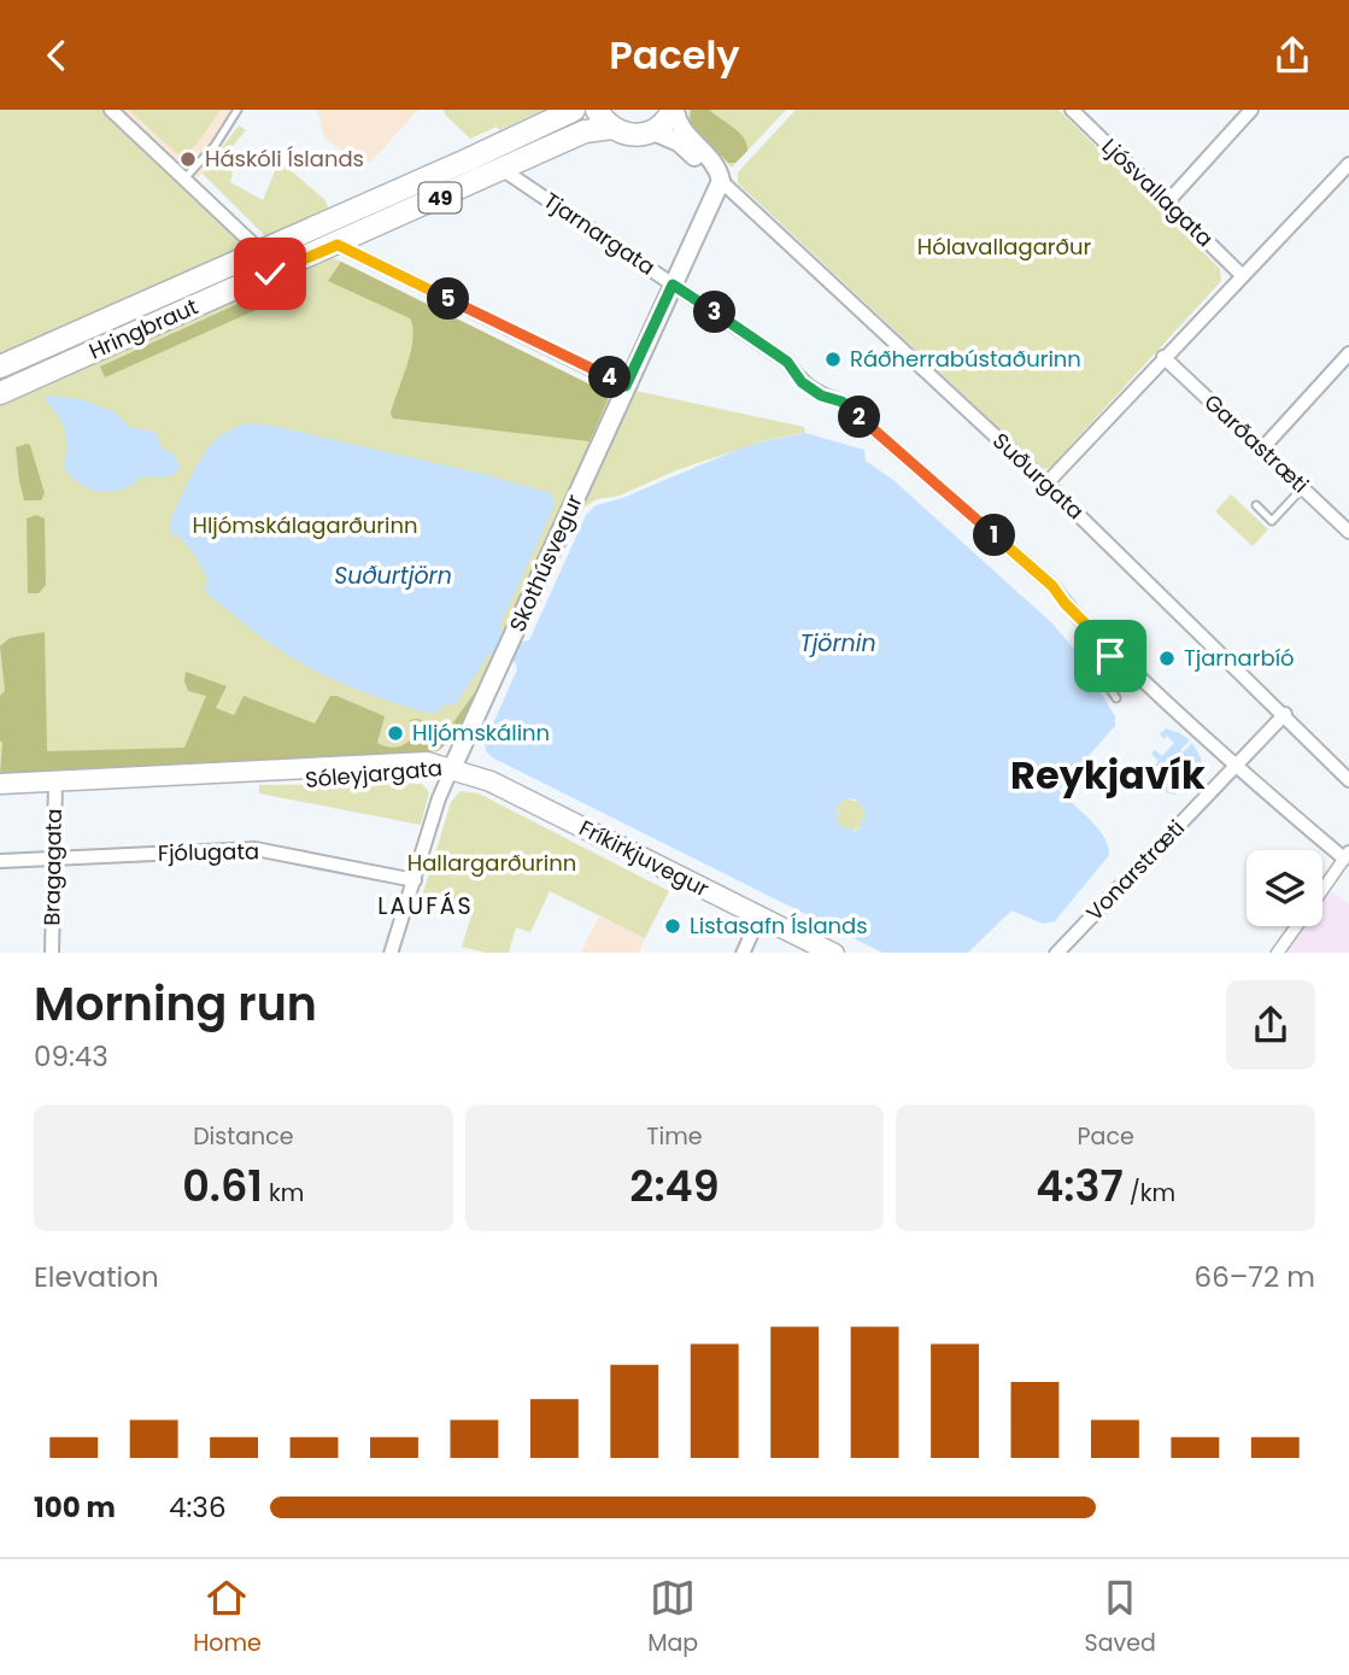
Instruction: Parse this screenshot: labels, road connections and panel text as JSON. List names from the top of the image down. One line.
{"streets":{"main road":["49","Hringbraut","Sóleyjargata","Fríkirkjuvegur"],"street":["Ljósvallagata","Tjarnargata","Garðastræti","Suðurgata","Skothúsvegur","Fjólugata","Bragagata","Vonarstræti"]},"crossings":[["49","Hringbraut"],["49","Suðurgata"],["Tjarnargata","Hringbraut"],["Tjarnargata","Skothúsvegur"],["Tjarnargata","Vonarstræti"],["Suðurgata","Skothúsvegur"],["Suðurgata","Vonarstræti"],["Skothúsvegur","Sóleyjargata"],["Skothúsvegur","Fjólugata"],["Skothúsvegur","Fríkirkjuvegur"],["Sóleyjargata","Fríkirkjuvegur"],["Sóleyjargata","Bragagata"],["Fjólugata","Bragagata"]],"districts":["Reykjavík","LAUFÁS"],"water":["Suðurtjörn","Tjörnin"],"parks":["Hólavallagarður","Hljómskálagarðurinn","Hallargarðurinn"],"places":["Háskóli Íslands","Ráðherrabústaðurinn","Tjarnarbíó","Hljómskálinn","Listasafn Íslands"],"page":{"header":"Pacely","pins":["5","3","4","2","1"],"heading":["Morning run","09:43"],"stats":[["Distance","0.61 km"],["Time","2:49"],["Pace","4:37 /km"]],"chart":["Elevation","66–72 m"],"list":[{"name":"100 m","note":"4:36"}],"tabs":["Home","Map","Saved"]}}
